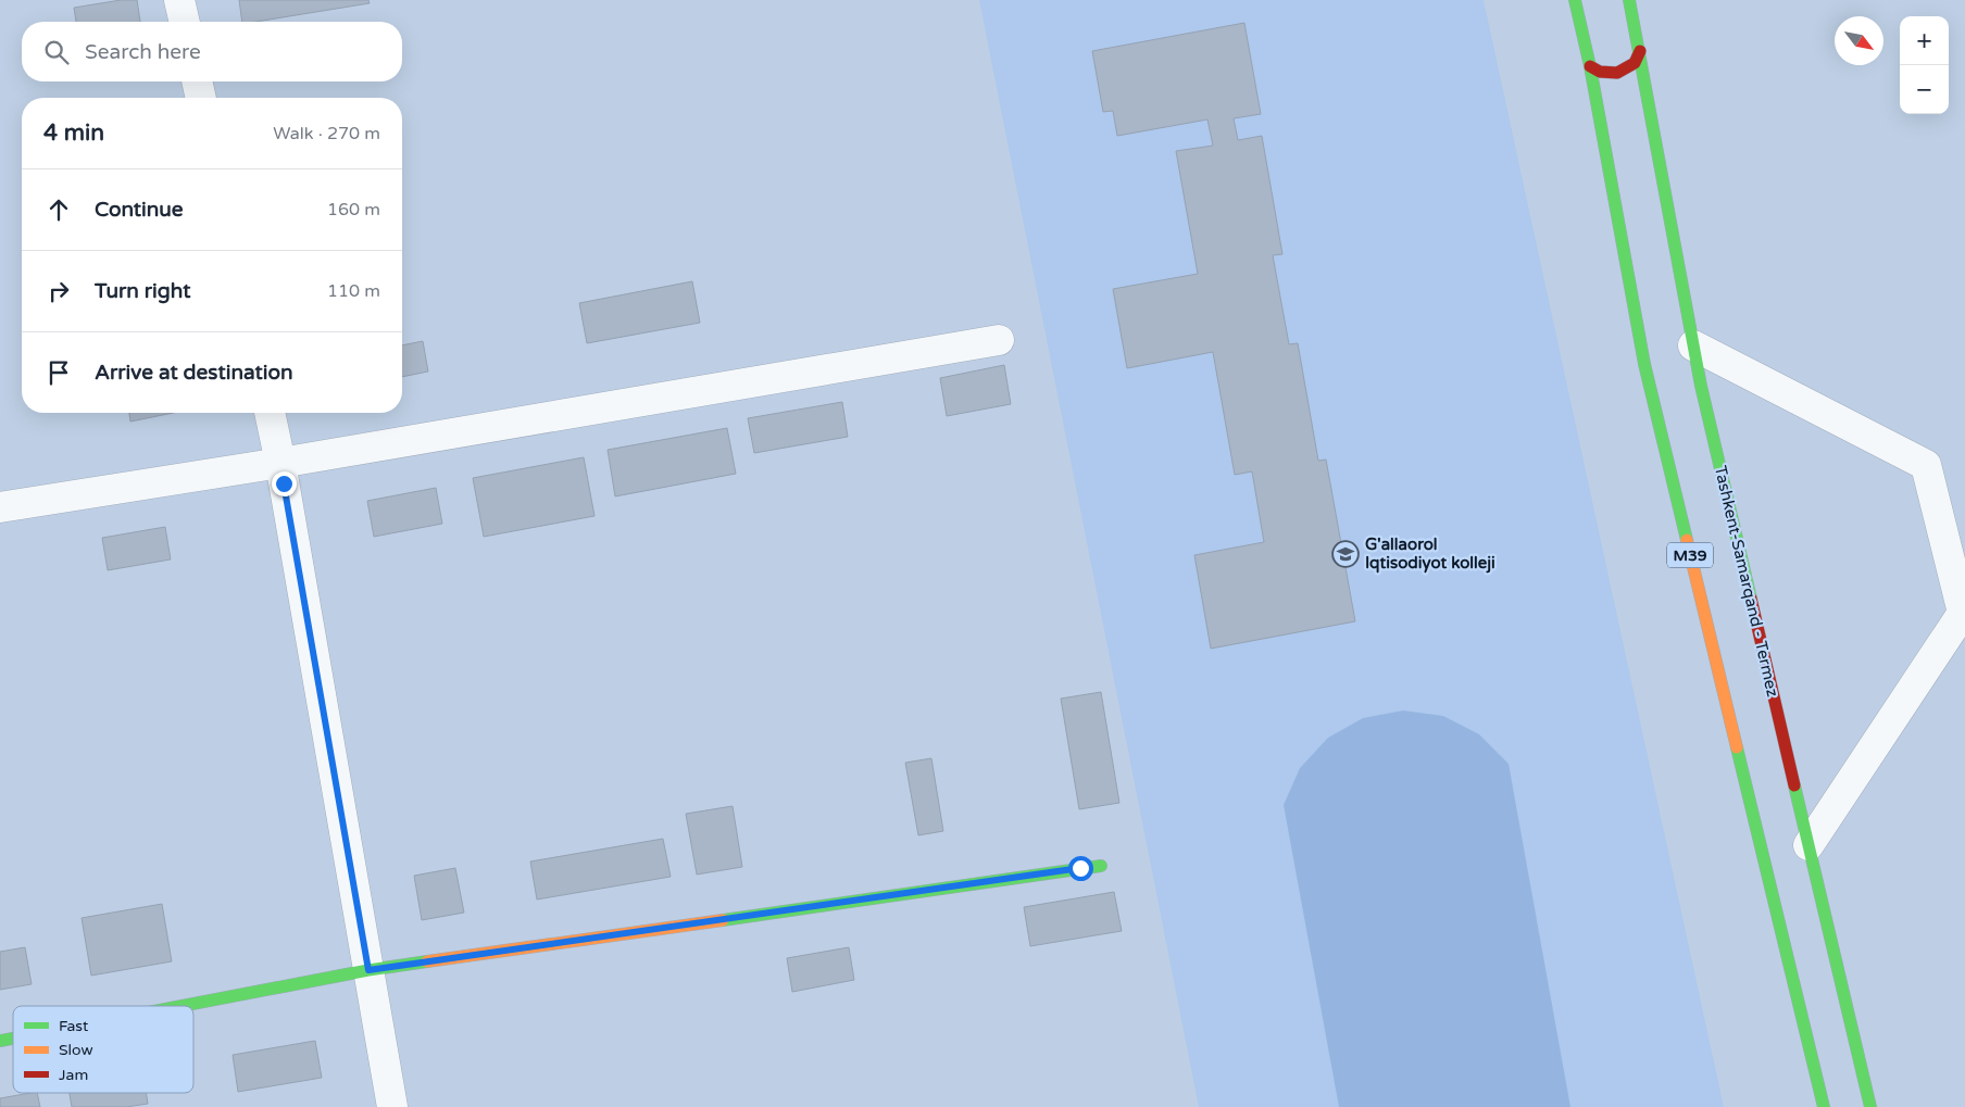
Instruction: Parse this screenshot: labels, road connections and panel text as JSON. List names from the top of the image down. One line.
{"streets":{"main road":["M39","Tashkent-Samarqand - Termez"]},"places":{"school or university":["G'allaorol Iqtisodiyot kolleji"]},"legend":["Fast","Slow","Jam"],"north":"bottom right","page":{"map_buttons":["+","−"],"search":"Search here","heading":["4 min","Walk · 270 m"],"list":[["Continue","160 m"],["Turn right","110 m"],"Arrive at destination"]}}
